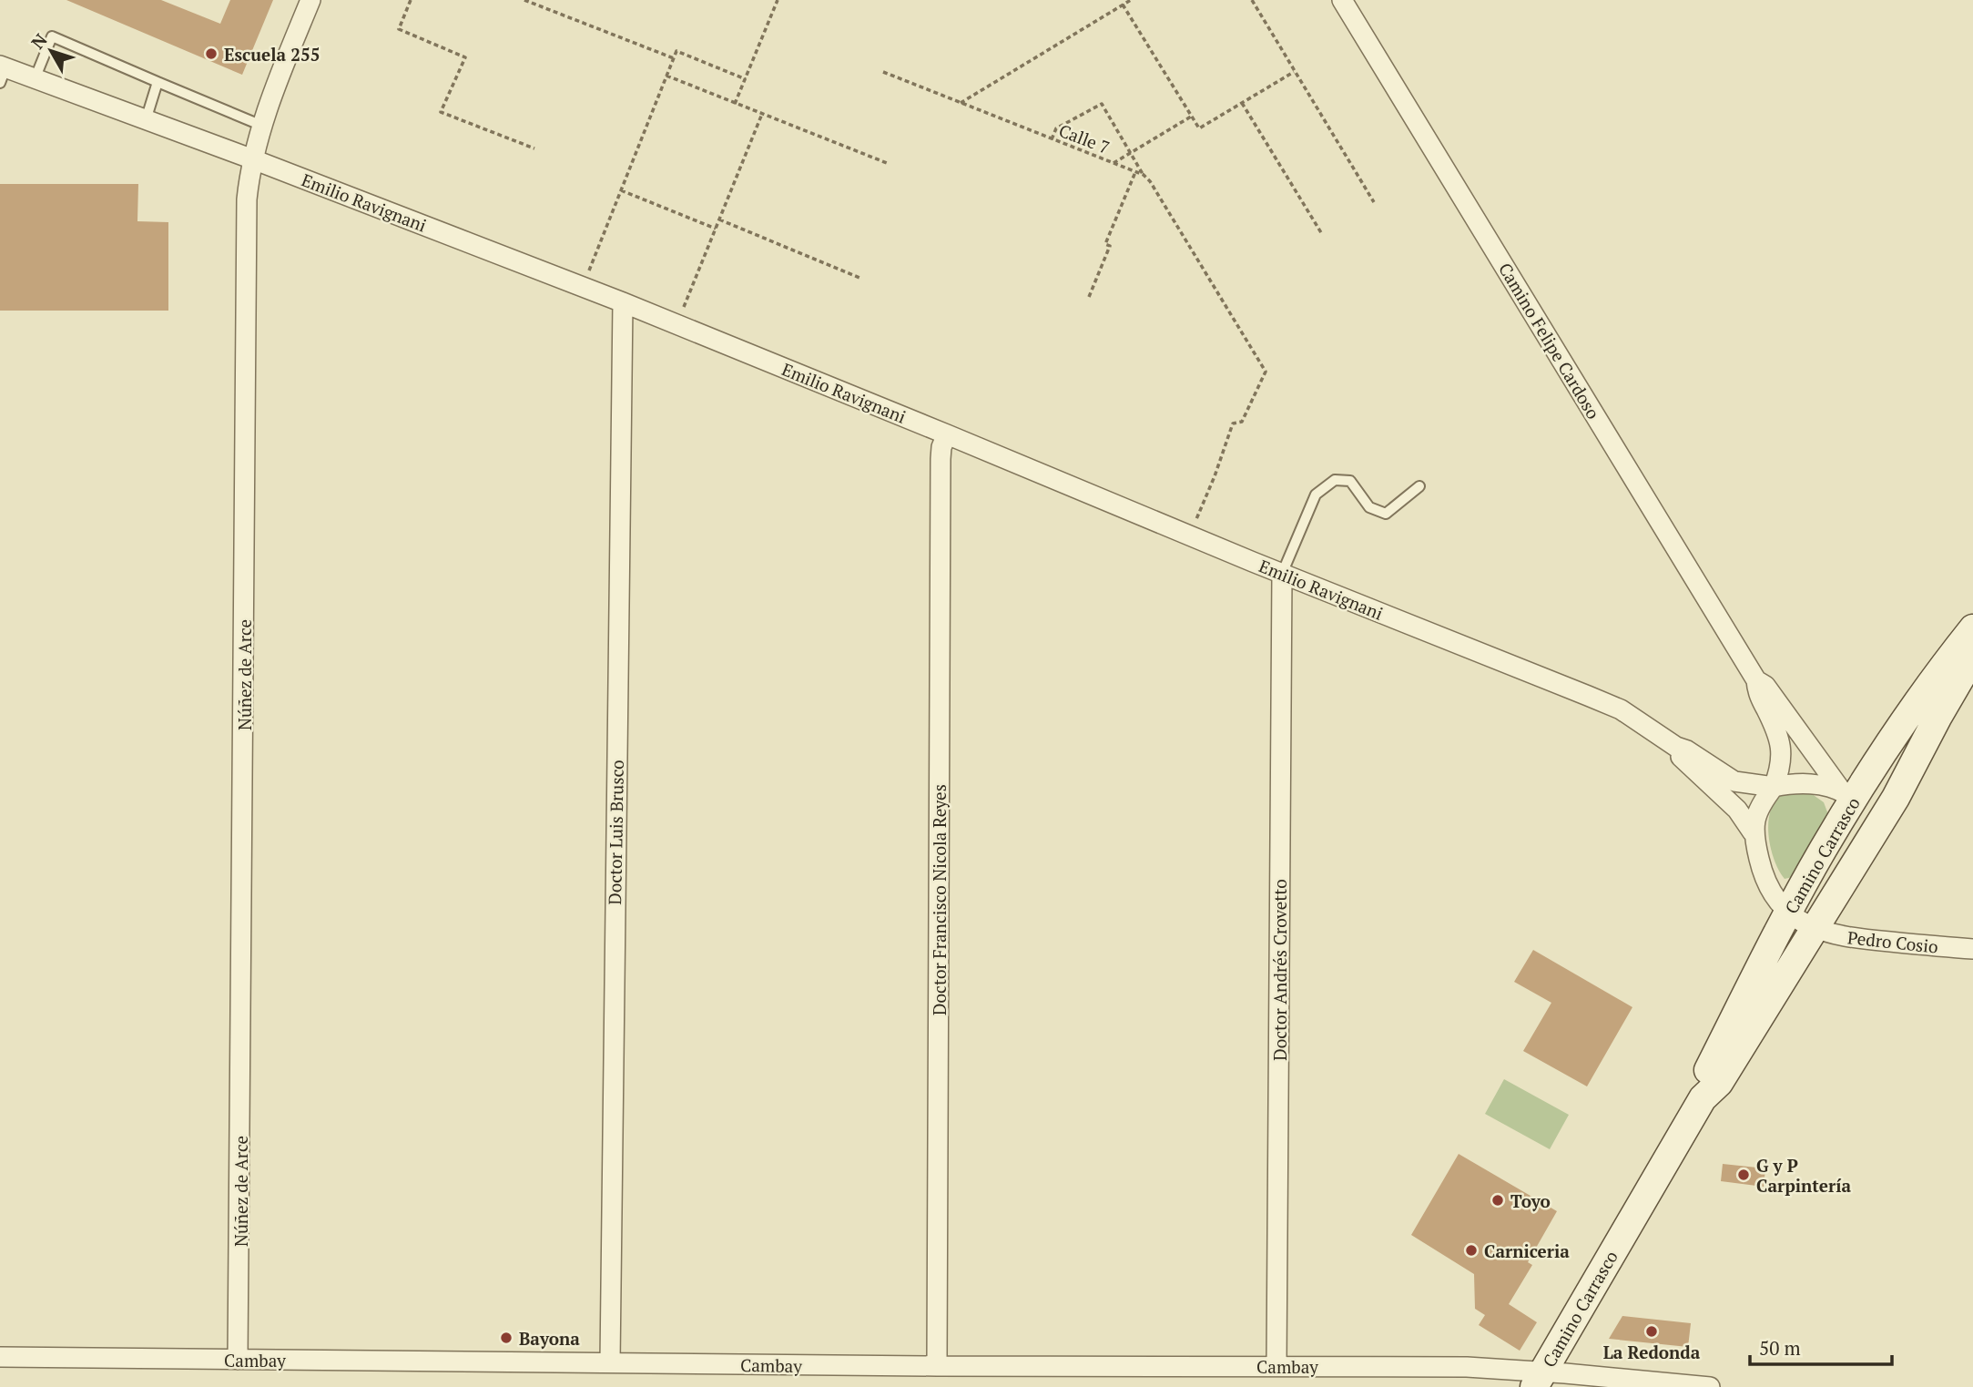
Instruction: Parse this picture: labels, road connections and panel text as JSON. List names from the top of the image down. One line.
{"streets":{"main road":["Camino Carrasco"],"street":["Emilio Ravignani","Camino Felipe Cardoso","Núñez de Arce","Doctor Luis Brusco","Doctor Francisco Nicola Reyes","Pedro Cosio","Doctor Andrés Crovetto","Cambay"],"path":["Calle 7"]},"crossings":[["Emilio Ravignani","Camino Felipe Cardoso"],["Emilio Ravignani","Núñez de Arce"],["Emilio Ravignani","Doctor Luis Brusco"],["Emilio Ravignani","Camino Carrasco"],["Emilio Ravignani","Doctor Francisco Nicola Reyes"],["Emilio Ravignani","Pedro Cosio"],["Emilio Ravignani","Doctor Andrés Crovetto"],["Camino Felipe Cardoso","Camino Carrasco"],["Núñez de Arce","Cambay"],["Doctor Luis Brusco","Cambay"],["Camino Carrasco","Pedro Cosio"],["Camino Carrasco","Cambay"],["Doctor Francisco Nicola Reyes","Cambay"],["Doctor Andrés Crovetto","Cambay"]],"places":["Escuela 255","G y P Carpintería","Toyo","Carniceria","La Redonda","Bayona"],"scale_bar":"50 m","north":"top left"}
